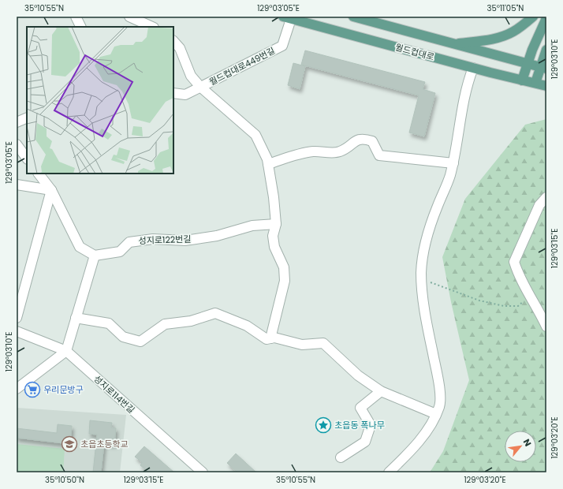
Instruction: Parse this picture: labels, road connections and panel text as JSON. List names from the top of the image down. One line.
{"streets":{"main road":["월드컵대로"],"street":["월드컵대로449번길","성지로122번길","성지로114번길"]},"crossings":[["월드컵대로","월드컵대로449번길"]],"places":{"supermarket":["우리문방구"],"place":["초읍동 폭나무"],"school or university":["초읍초등학교"]},"north":"top right","coordinates":["35°10'55\"N","129°03'05\"E","35°11'05\"N","129°03'10\"E","129°03'15\"E","129°03'20\"E","35°10'50\"N"]}
